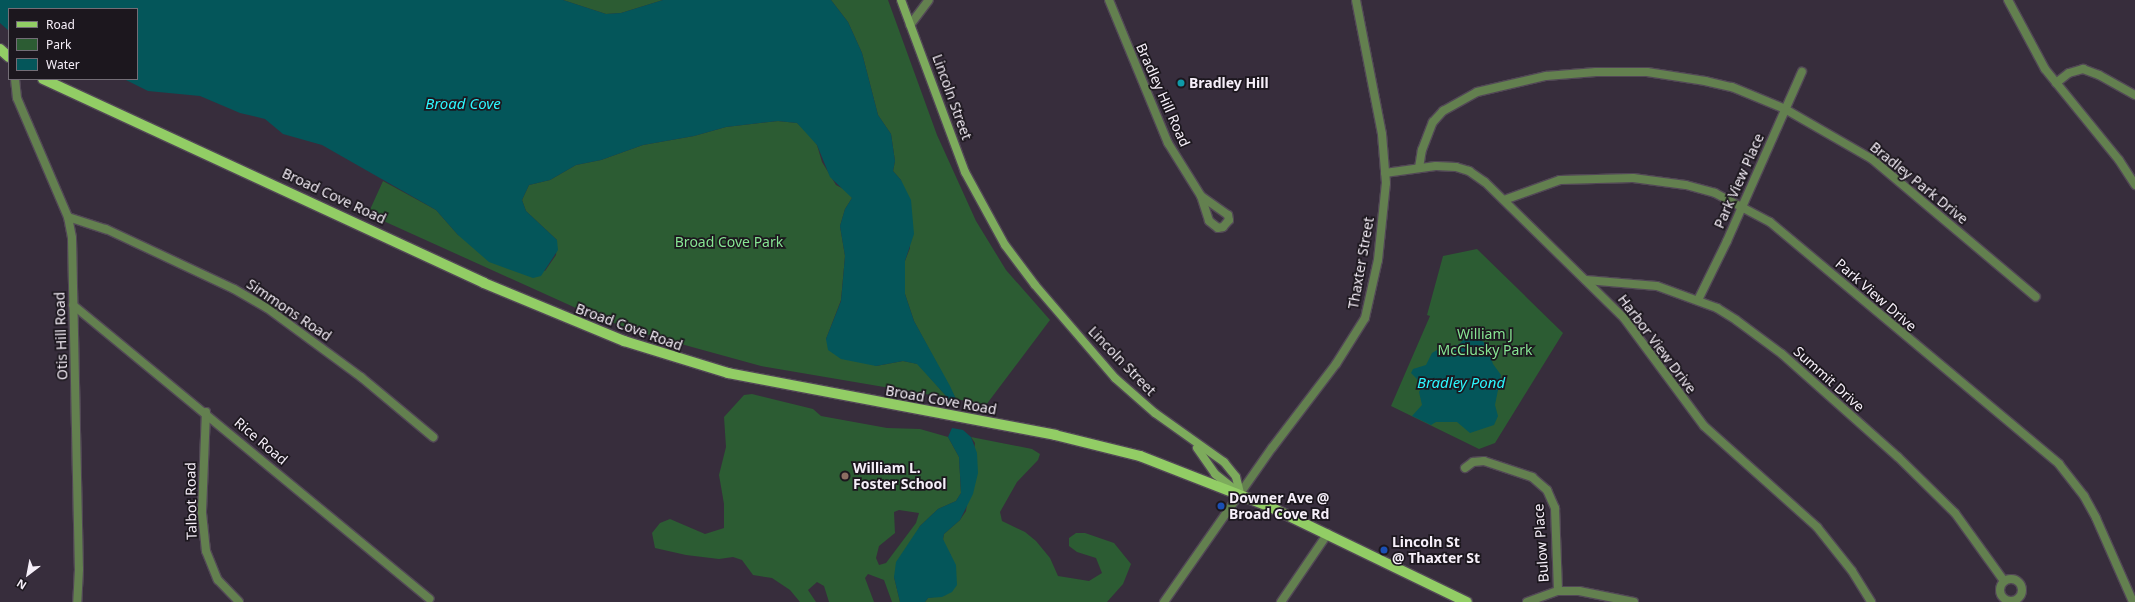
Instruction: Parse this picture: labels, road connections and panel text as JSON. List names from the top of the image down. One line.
{"streets":{"main road":["Lincoln Street","Broad Cove Road"],"street":["Bradley Hill Road","Park View Place","Bradley Park Drive","Thaxter Street","Park View Drive","Simmons Road","Otis Hill Road","Harbor View Drive","Summit Drive","Rice Road","Talbot Road","Bulow Place"]},"crossings":[["Lincoln Street","Broad Cove Road"],["Lincoln Street","Thaxter Street"],["Park View Place","Bradley Park Drive"],["Park View Place","Park View Drive"],["Park View Place","Summit Drive"],["Bradley Park Drive","Harbor View Drive"],["Broad Cove Road","Thaxter Street"],["Thaxter Street","Harbor View Drive"],["Park View Drive","Harbor View Drive"],["Simmons Road","Otis Hill Road"],["Otis Hill Road","Rice Road"],["Harbor View Drive","Summit Drive"],["Rice Road","Talbot Road"]],"water":["Broad Cove","Bradley Pond"],"parks":["Broad Cove Park","William J McClusky Park"],"places":["Bradley Hill","William L. Foster School","Downer Ave @ Broad Cove Rd","Lincoln St @ Thaxter St"],"legend":["Road","Park","Water"],"north":"bottom left"}
